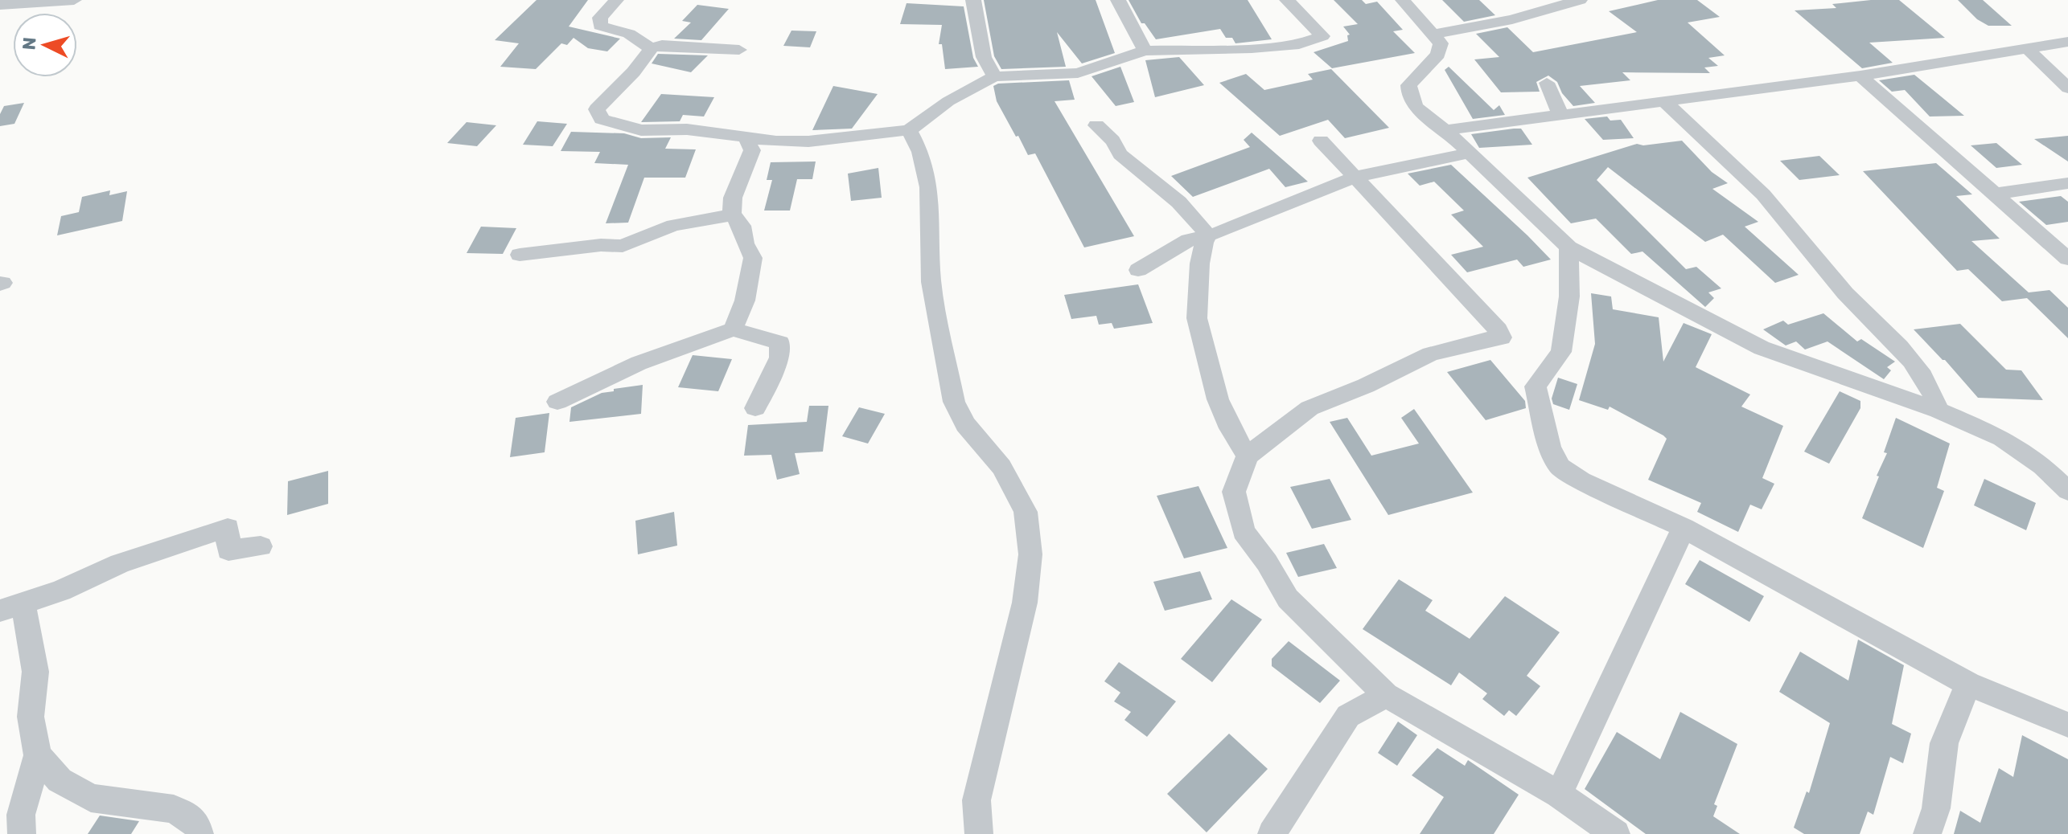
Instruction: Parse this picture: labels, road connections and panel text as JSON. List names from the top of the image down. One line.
{"north":"left"}
